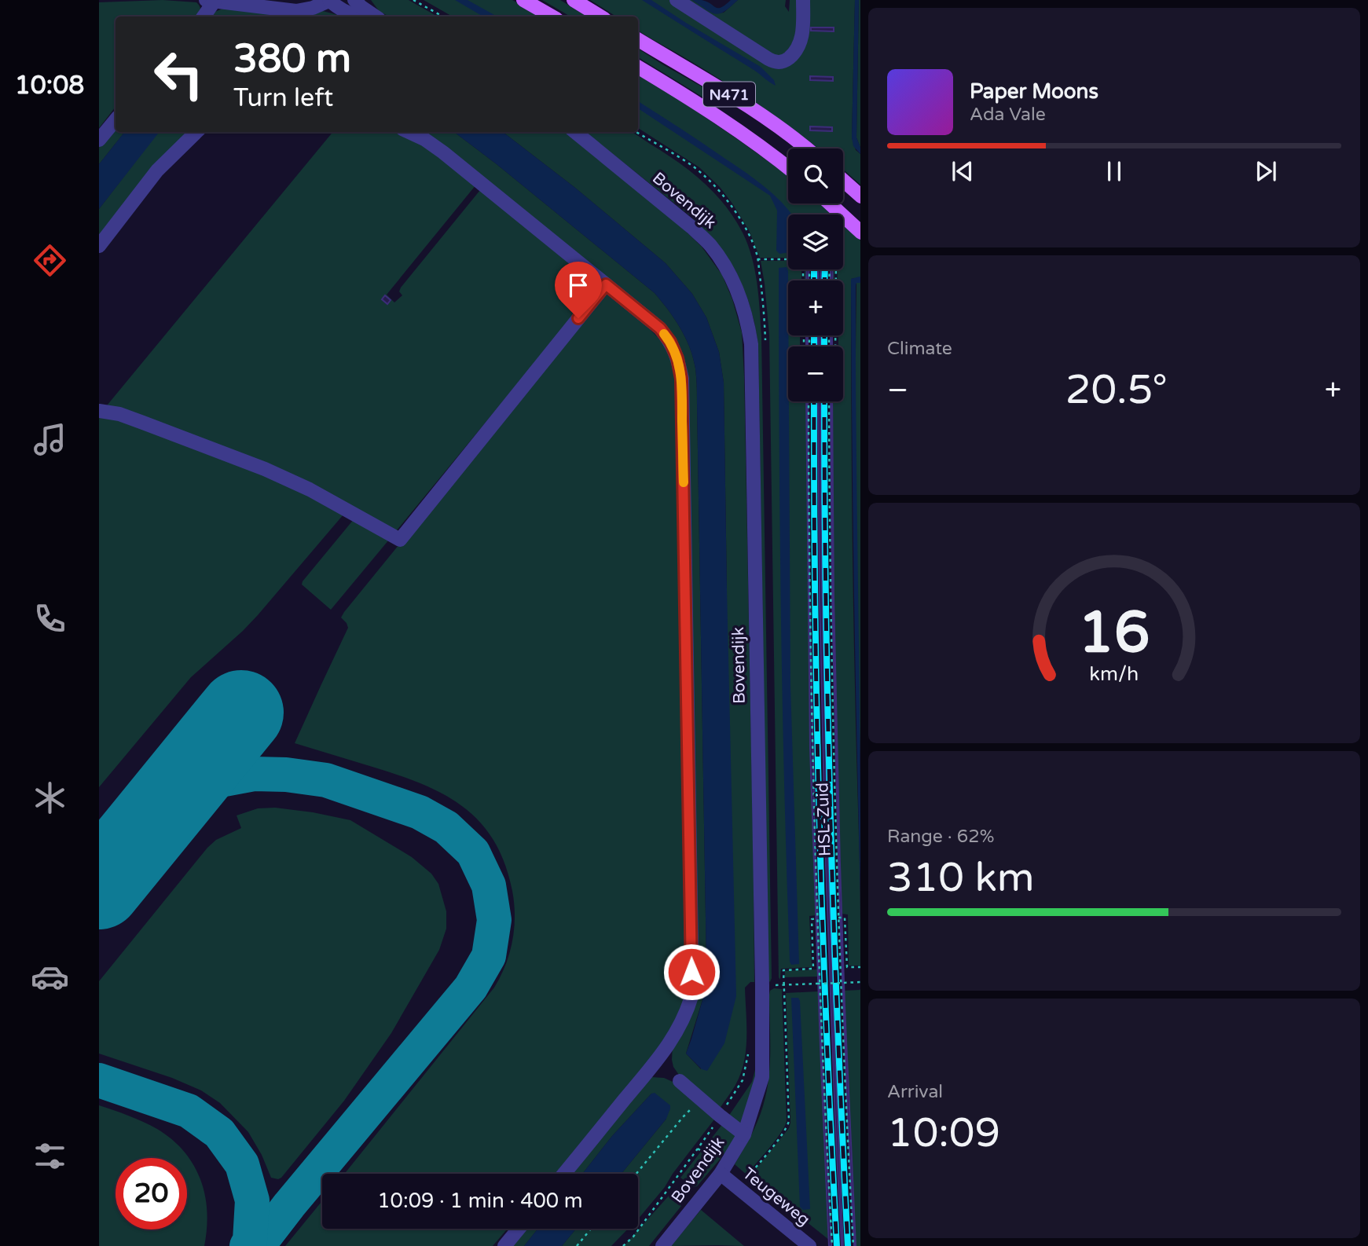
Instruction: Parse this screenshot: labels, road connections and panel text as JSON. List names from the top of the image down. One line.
{"streets":{"main road":["N471"],"street":["Bovendijk","Teugeweg"],"path":["HSL-Zuid"]},"crossings":[["Bovendijk","Teugeweg"]],"page":{"tabs":"10:08","turn":["380 m","Turn left"],"song":["Paper Moons","Ada Vale"],"map_buttons":["+","−"],"tile":["Climate",["Range · 62%","310 km"],["Arrival","10:09"]],"heat":["−","20.5°","+"],"limit":"20","trip":"10:09 · 1 min · 400 m","gauge":["16","km/h"]}}
